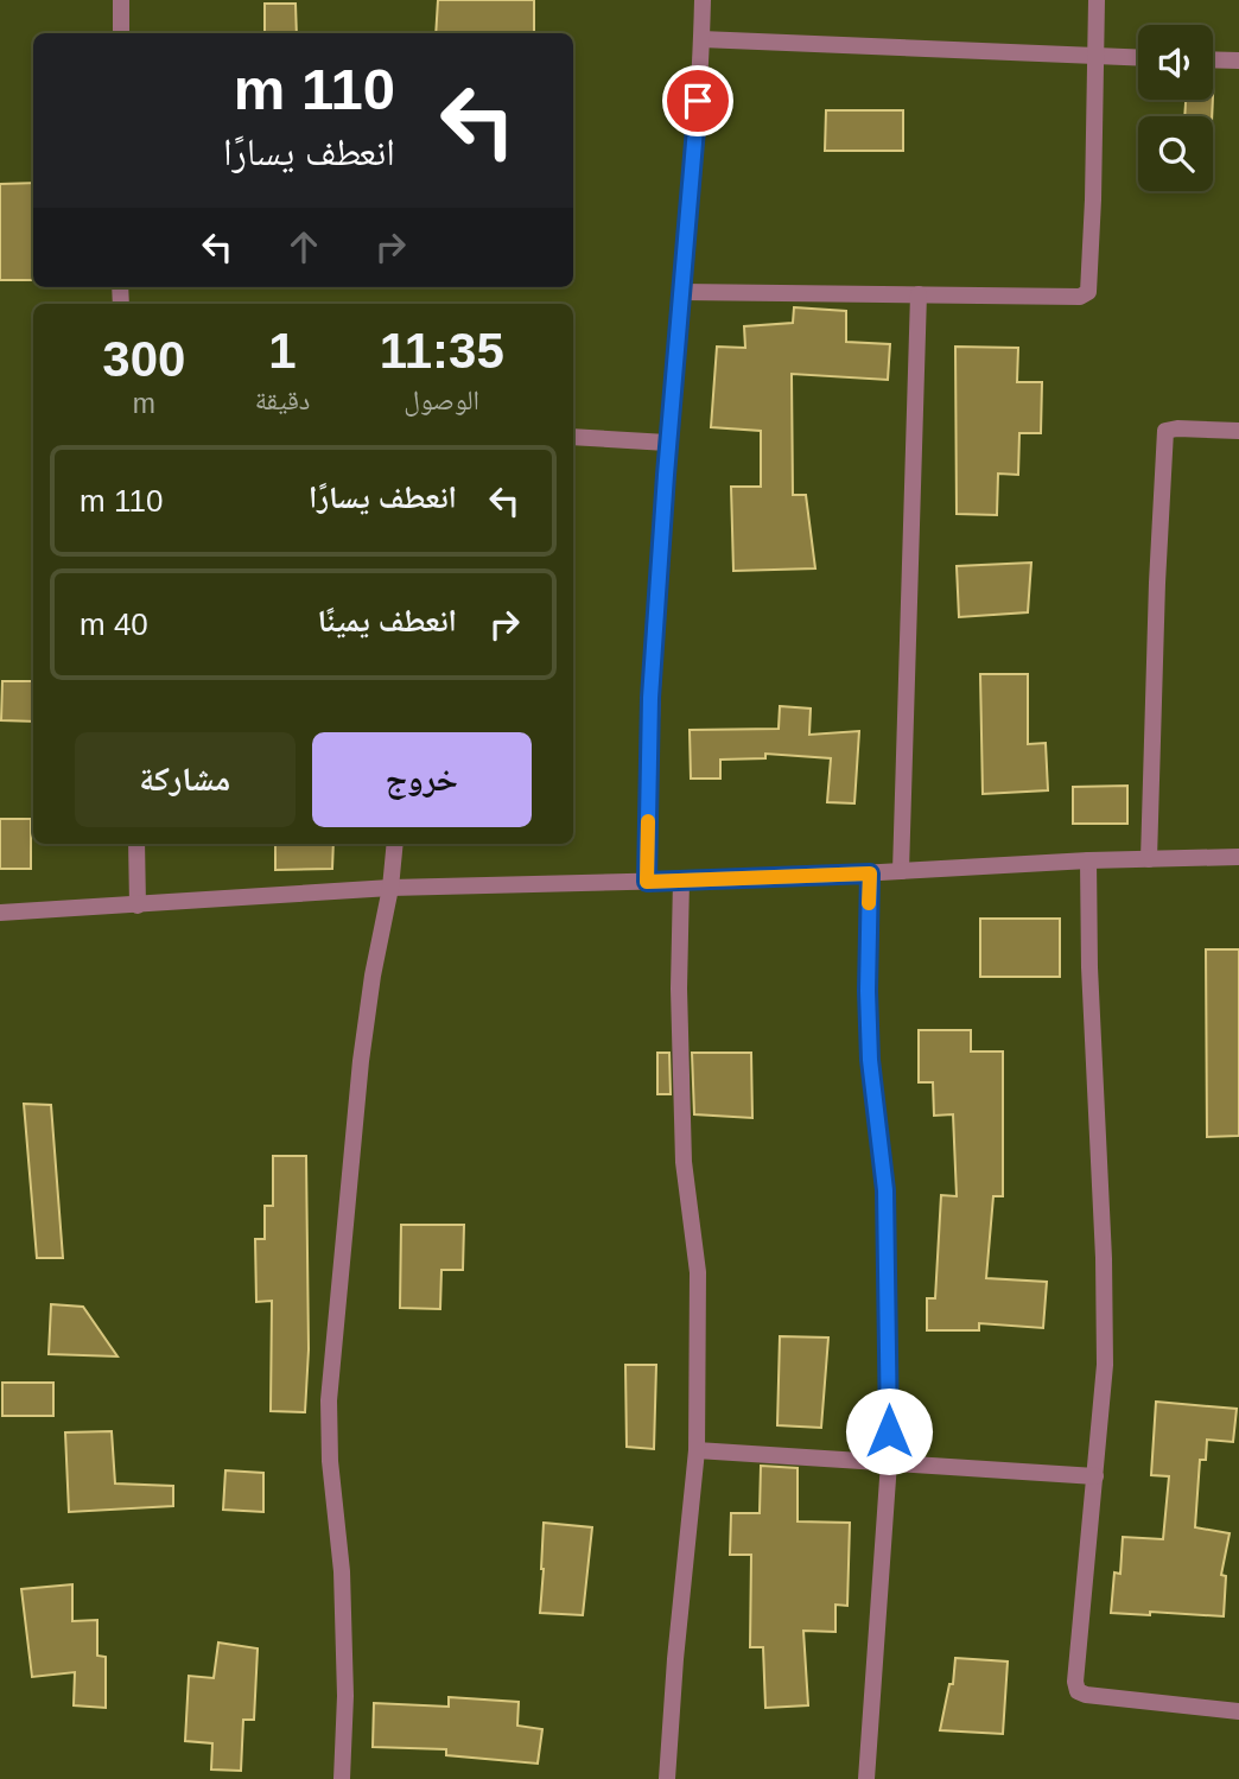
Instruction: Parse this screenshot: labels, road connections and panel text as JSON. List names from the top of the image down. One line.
{"page":{"turn":["110 m","انعطف يسارًا"],"eta":["11:35","الوصول","1","دقيقة","300","m"],"list":[{"name":"انعطف يسارًا","value":"110 m"},{"name":"انعطف يمينًا","value":"40 m"}],"buttons":["خروج","مشاركة"]}}
